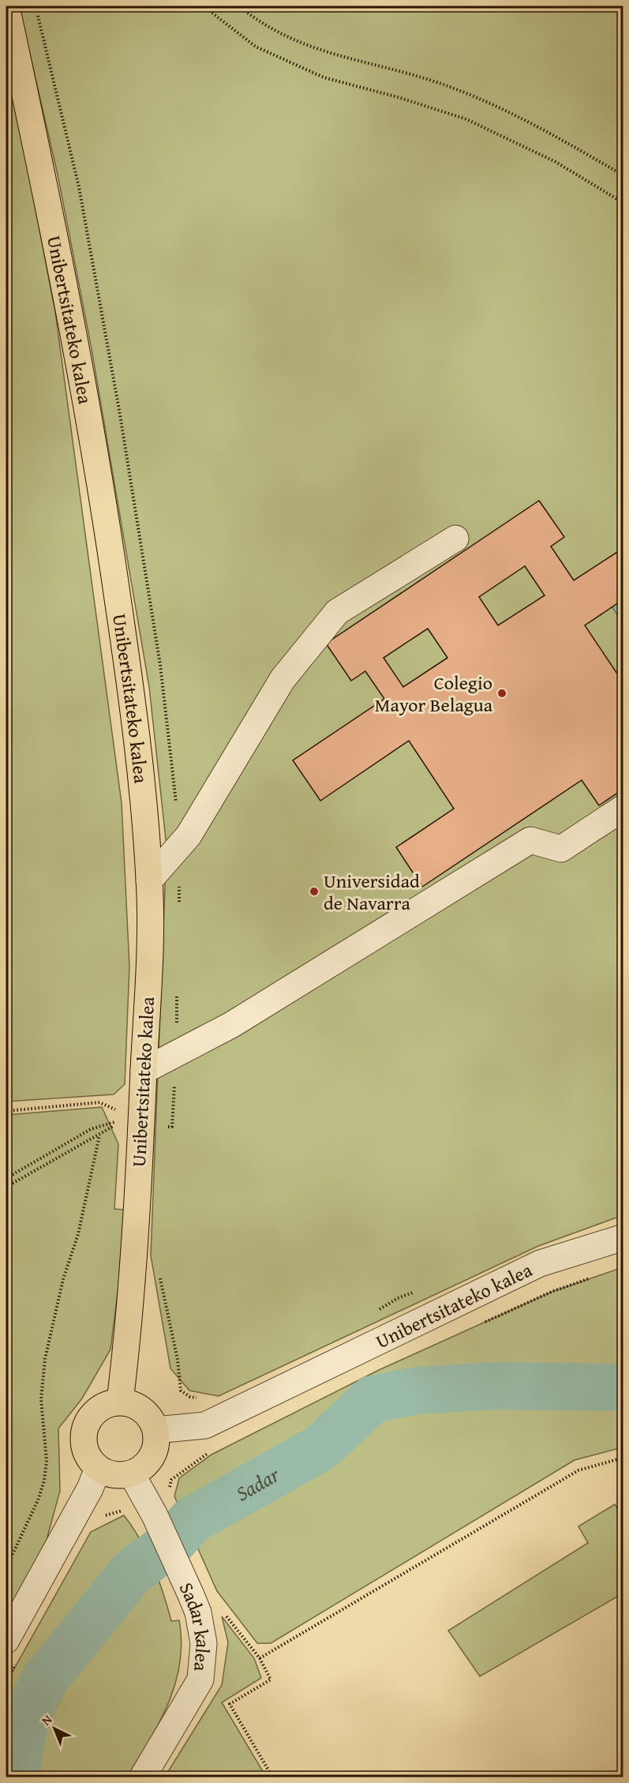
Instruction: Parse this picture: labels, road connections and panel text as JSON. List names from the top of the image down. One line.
{"streets":{"main road":["Unibertsitateko kalea"],"street":["Sadar kalea"]},"crossings":[["Unibertsitateko kalea","Sadar kalea"]],"water":["Sadar"],"places":["Colegio Mayor Belagua","Universidad de Navarra"],"north":"top left"}
